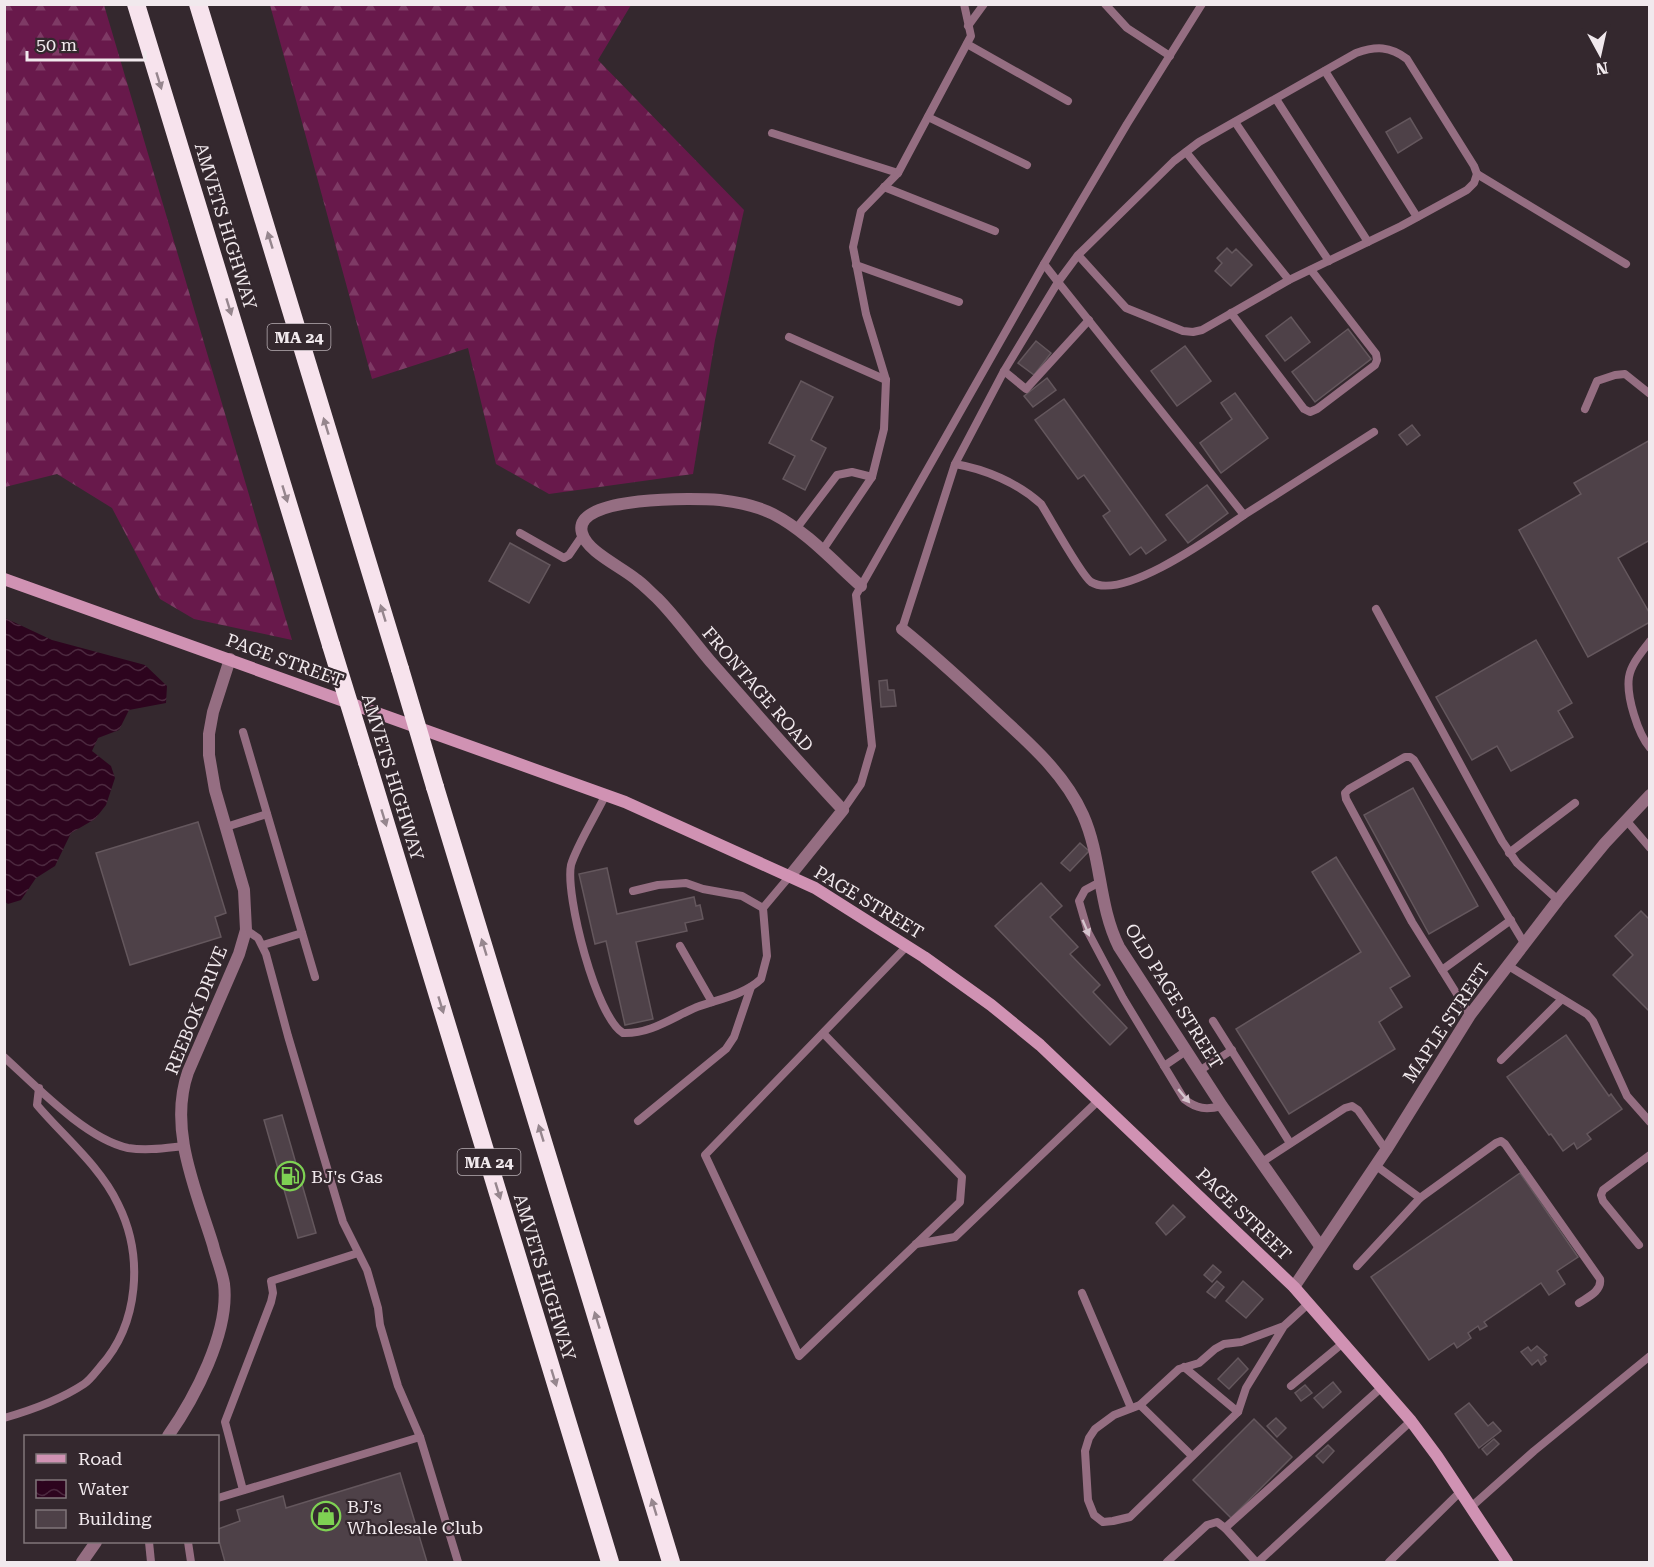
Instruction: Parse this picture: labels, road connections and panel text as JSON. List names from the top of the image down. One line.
{"streets":{"highway":["AMVETS HIGHWAY","MA 24"],"main road":["PAGE STREET"],"street":["FRONTAGE ROAD","OLD PAGE STREET","REEBOK DRIVE","MAPLE STREET"]},"crossings":[["PAGE STREET","REEBOK DRIVE"],["PAGE STREET","MAPLE STREET"],["OLD PAGE STREET","MAPLE STREET"]],"places":{"fuel station":["BJ's Gas"],"shop":["BJ's Wholesale Club"]},"legend":["Road","Water","Building"],"scale_bar":"50 m","north":"bottom"}
